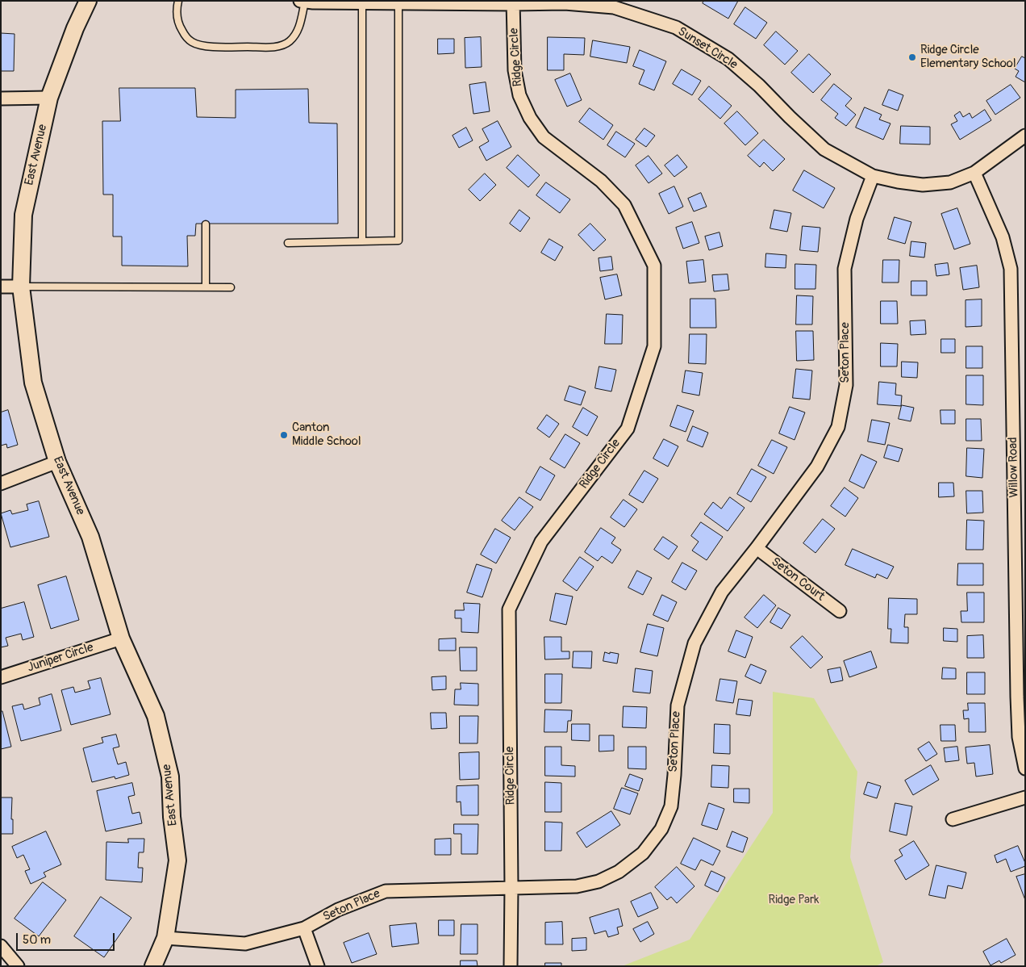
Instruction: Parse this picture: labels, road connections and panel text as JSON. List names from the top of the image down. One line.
{"streets":{"street":["Sunset Circle","Ridge Circle","East Avenue","Seton Place","Willow Road","Seton Court","Juniper Circle"]},"crossings":[["Sunset Circle","Ridge Circle"],["Sunset Circle","Seton Place"],["Sunset Circle","Willow Road"],["Ridge Circle","Seton Place"],["East Avenue","Seton Place"],["East Avenue","Juniper Circle"],["Seton Place","Seton Court"]],"parks":["Ridge Park"],"places":["Ridge Circle Elementary School","Canton Middle School"],"scale_bar":"50 m"}
